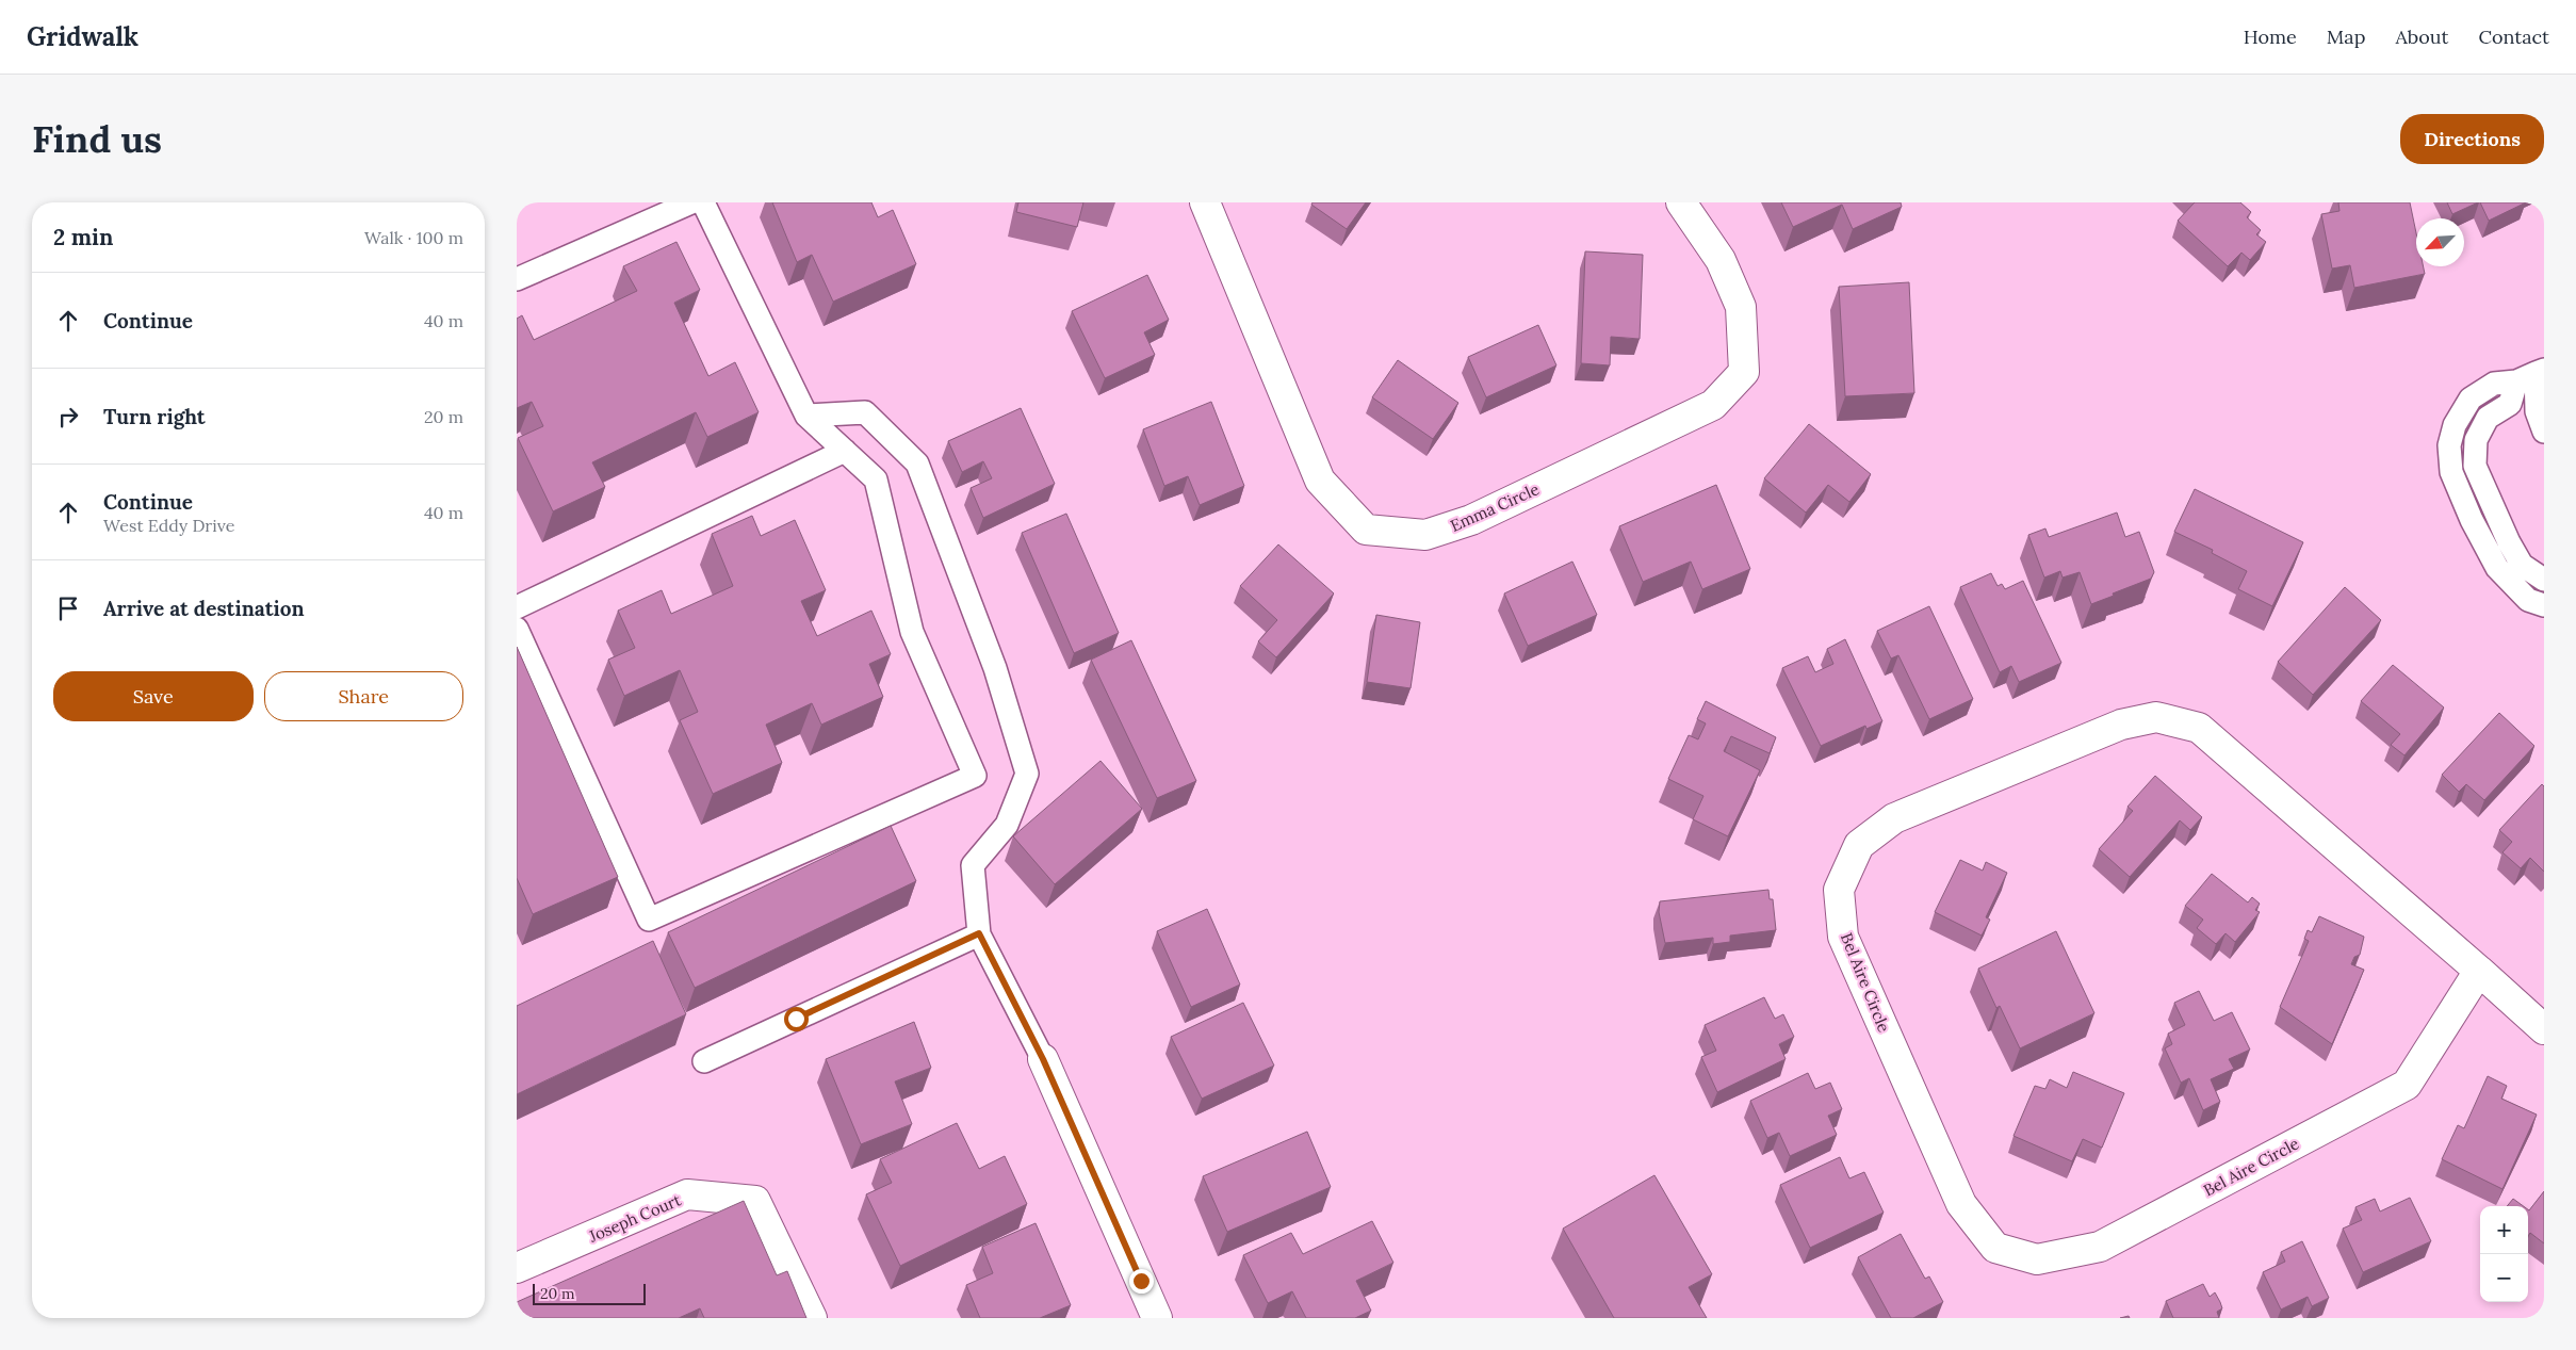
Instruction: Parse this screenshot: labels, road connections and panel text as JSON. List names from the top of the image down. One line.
{"streets":{"street":["Emma Circle","Bel Aire Circle","Joseph Court"]},"scale_bar":"20 m","north":"bottom left","page":{"header":"Gridwalk","nav":["Home","Map","About","Contact"],"buttons":["Directions",["Save","Share"]],"title":"Find us","heading":["2 min","Walk · 100 m"],"list":[["Continue","40 m"],["Turn right","20 m"],["Continue","West Eddy Drive","40 m"],"Arrive at destination"],"map_buttons":["+","−"],"scale":"20 m"}}
